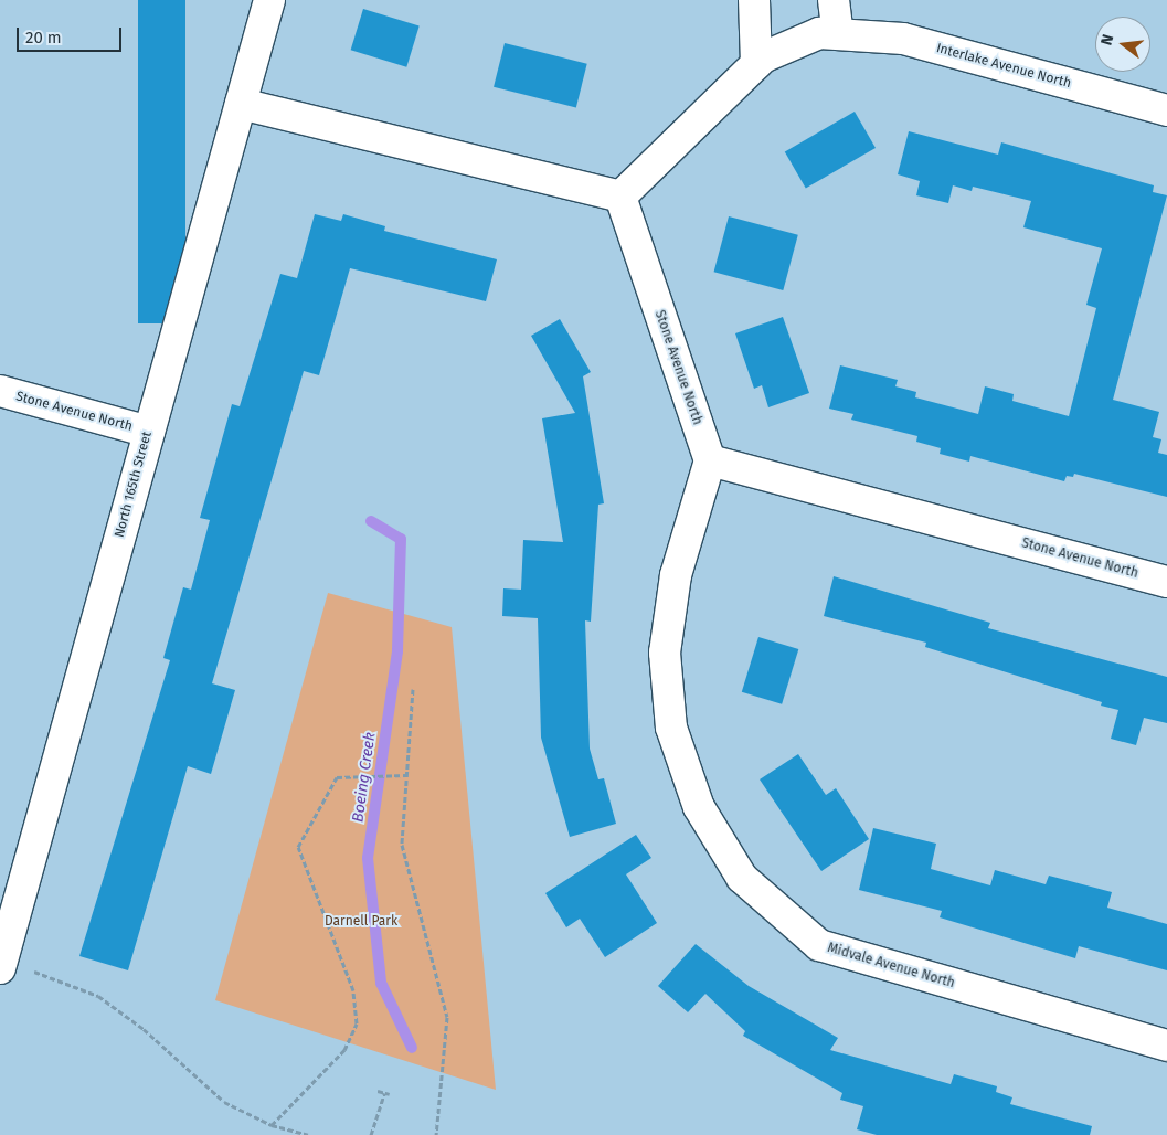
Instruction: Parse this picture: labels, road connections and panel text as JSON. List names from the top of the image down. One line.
{"streets":{"street":["Interlake Avenue North","Stone Avenue North","North 165th Street","Midvale Avenue North"]},"crossings":[["Interlake Avenue North","Stone Avenue North"],["Stone Avenue North","North 165th Street"],["Stone Avenue North","Midvale Avenue North"]],"water":["Boeing Creek"],"parks":["Darnell Park"],"scale_bar":"20 m","north":"left"}
